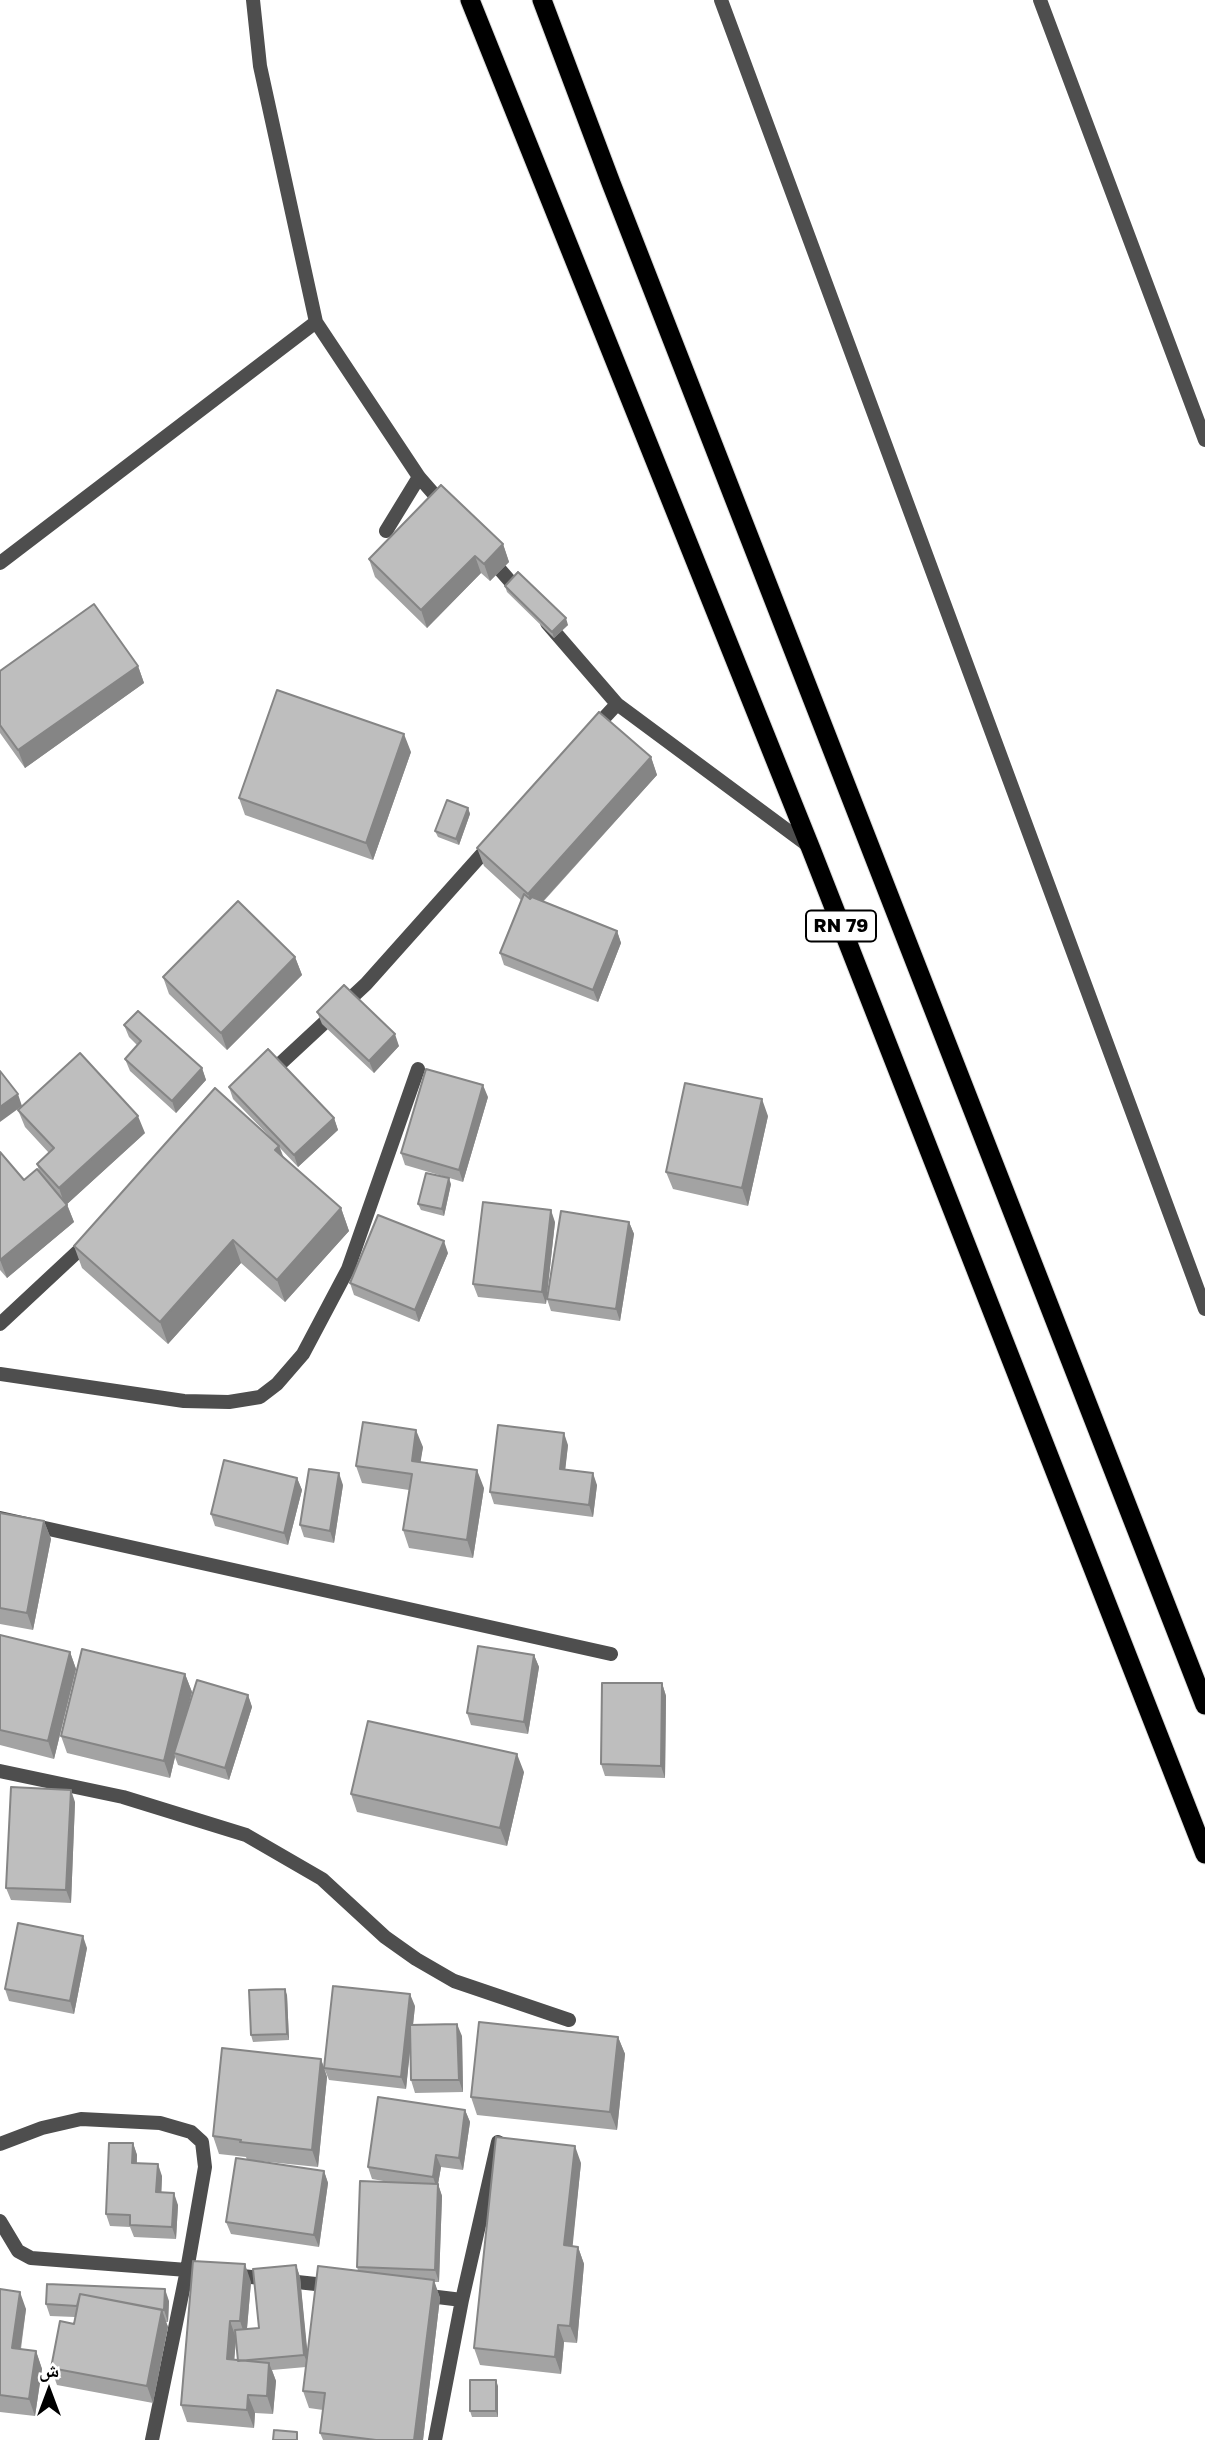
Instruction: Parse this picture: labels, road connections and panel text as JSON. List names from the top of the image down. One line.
{"streets":{"highway":["RN 79"]},"north":"top"}
